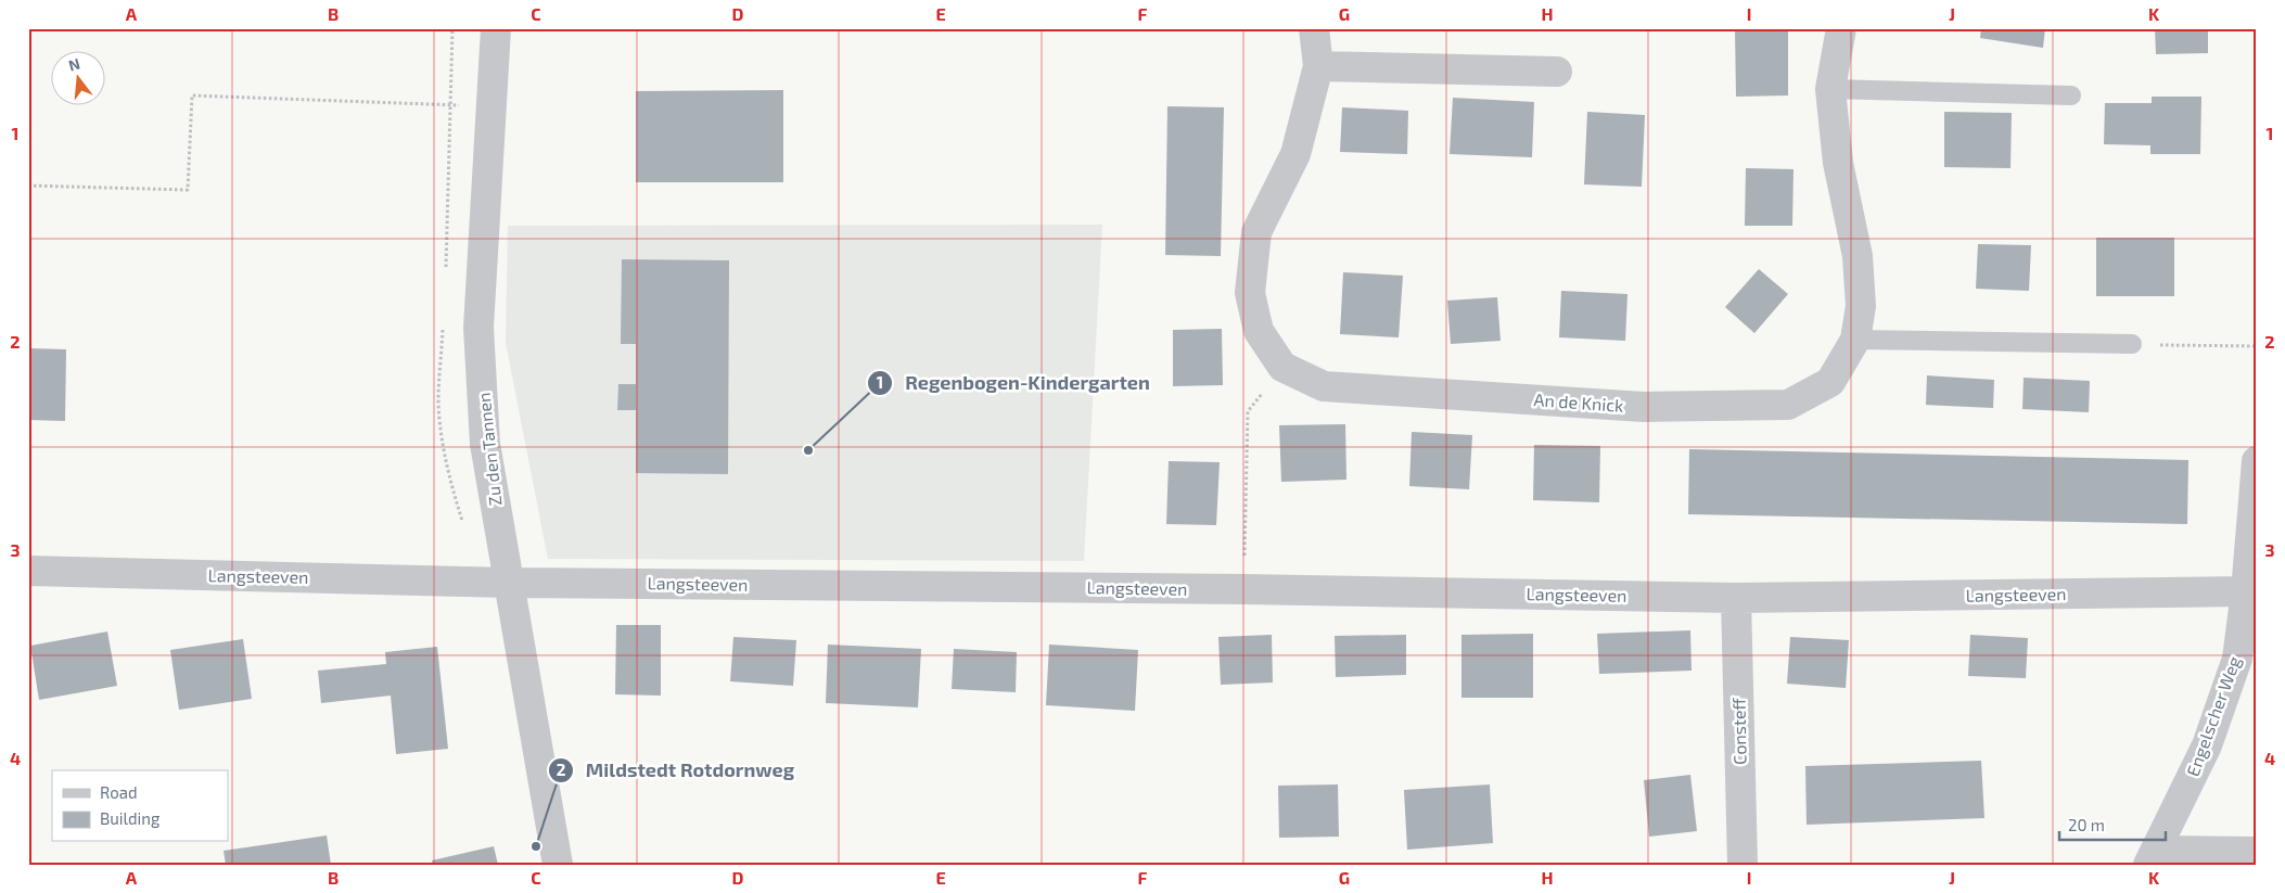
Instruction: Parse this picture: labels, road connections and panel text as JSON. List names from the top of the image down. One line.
{"streets":{"street":["An de Knick","Zu den Tannen","Langsteeven","Engelscher Weg","Consteff"]},"crossings":[["Zu den Tannen","Langsteeven"],["Langsteeven","Engelscher Weg"],["Langsteeven","Consteff"]],"places":["Regenbogen-Kindergarten","Mildstedt Rotdornweg"],"legend":["Road","Building"],"scale_bar":"20 m","north":"top","grid":{"columns":["A","B","C","D","E","F","G","H","I","J","K"],"rows":["1","2","3","4"]}}
